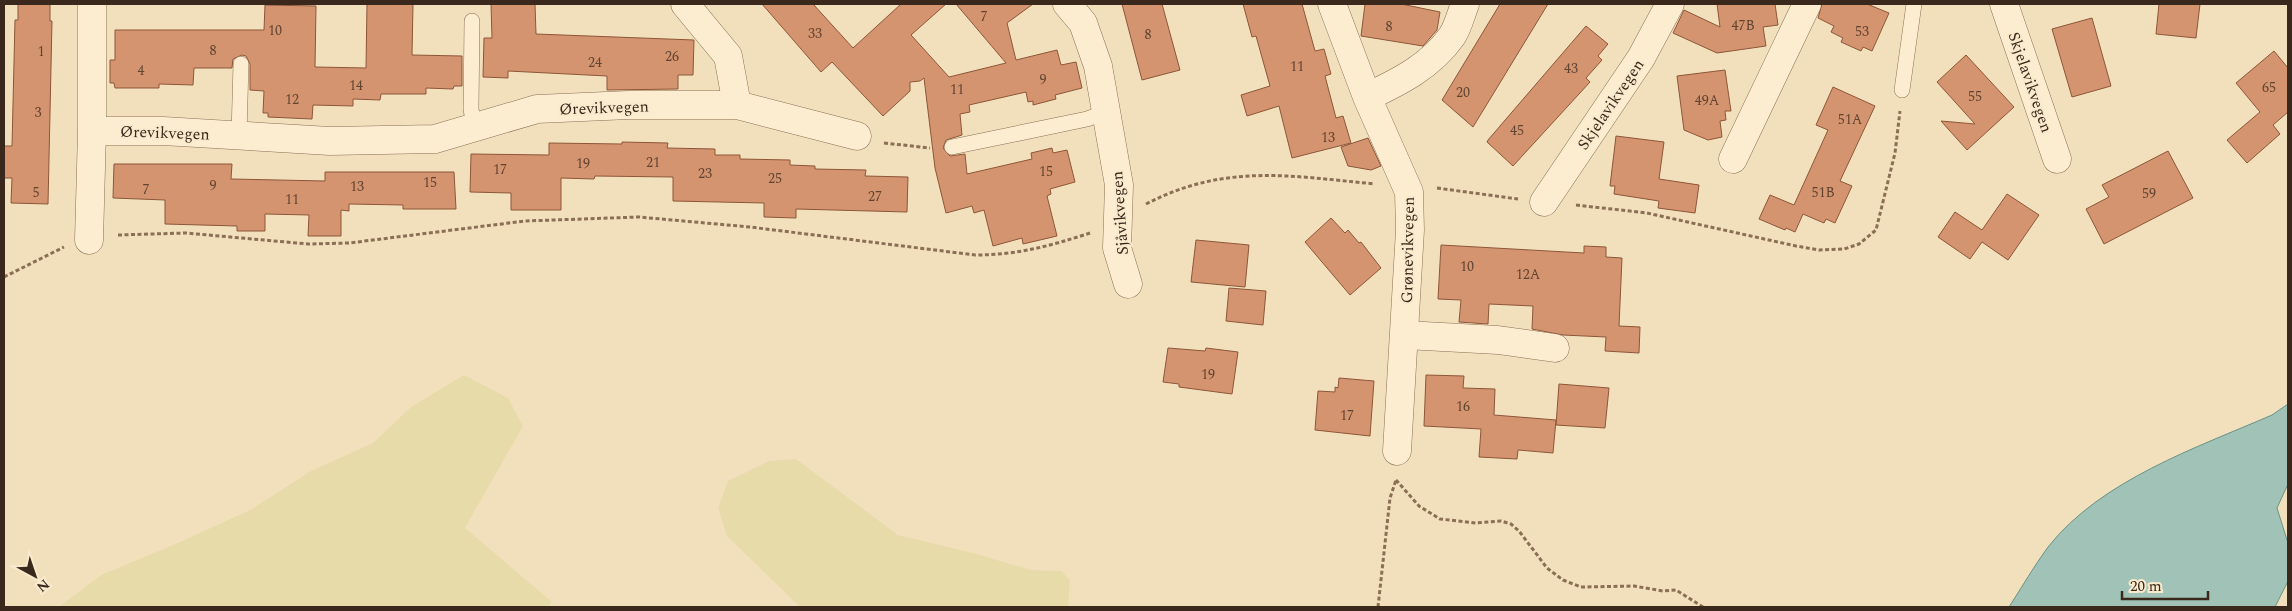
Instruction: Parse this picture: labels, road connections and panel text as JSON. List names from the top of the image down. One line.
{"streets":{"street":["Skjelavikvegen","Ørevikvegen","Sjåvikvegen","Grønevikvegen"]},"house_numbers":["7","47B","8","10","53","33","8","8","1","26","24","11","43","4","9","14","65","11","20","55","12","49A","3","51A","45","13","21","19","17","15","23","25","15","9","13","7","5","51B","59","27","11","10","12A","19","16","17"],"scale_bar":"20 m","north":"bottom right"}
